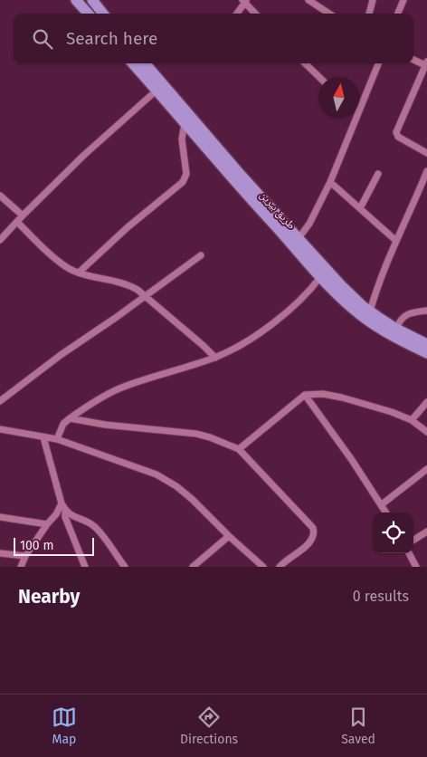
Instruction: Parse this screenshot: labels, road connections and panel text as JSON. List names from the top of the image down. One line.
{"streets":{"main road":["طريق بيرين"]},"scale_bar":"100 m","north":"top","page":{"search":"Search here","scale":"100 m","heading":["Nearby","0 results"],"nav":["Map","Directions","Saved"]}}
